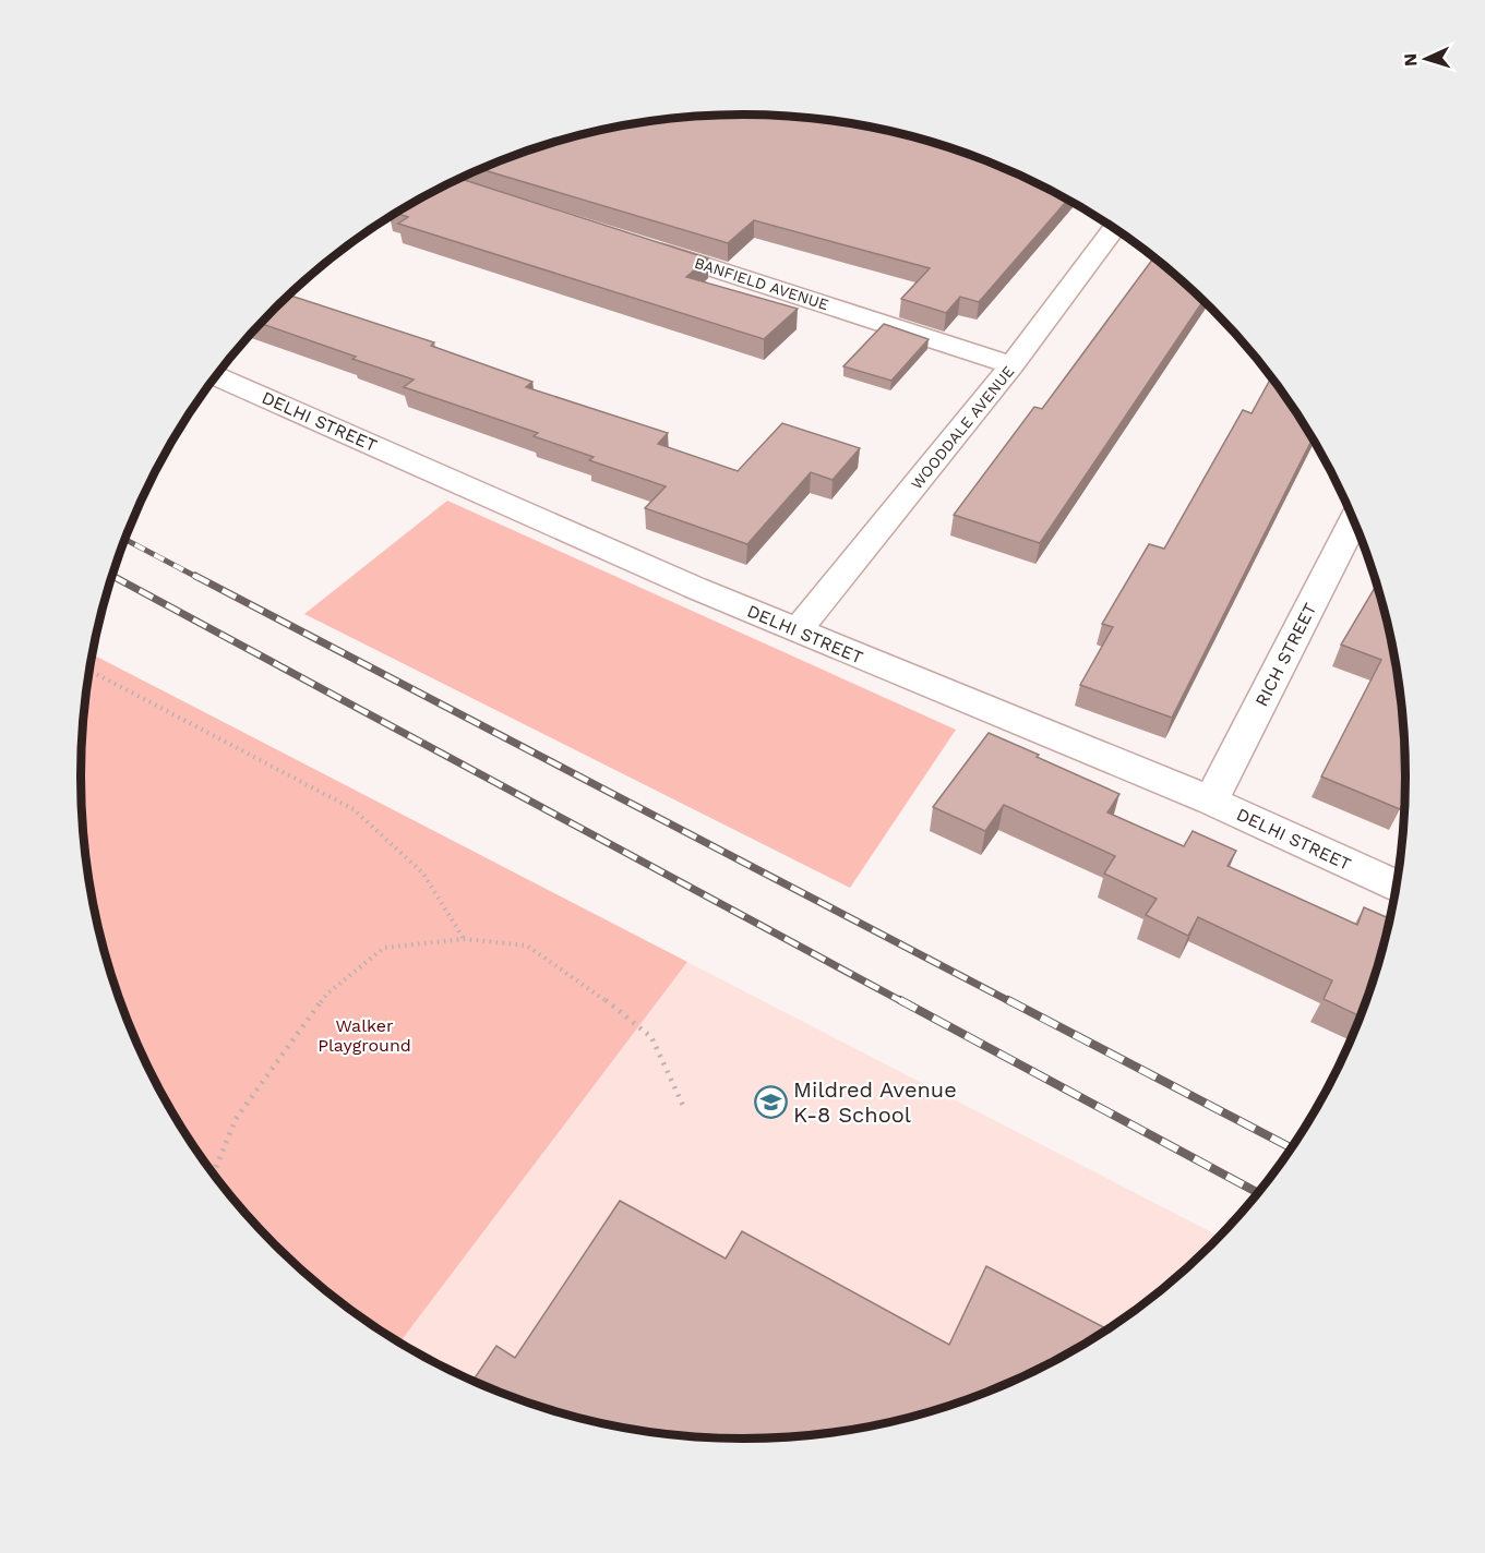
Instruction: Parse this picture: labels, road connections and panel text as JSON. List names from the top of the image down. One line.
{"streets":{"street":["BANFIELD AVENUE","DELHI STREET","WOODDALE AVENUE","RICH STREET"]},"crossings":[["BANFIELD AVENUE","WOODDALE AVENUE"],["DELHI STREET","WOODDALE AVENUE"],["DELHI STREET","RICH STREET"]],"parks":["Walker Playground"],"places":{"school or university":["Mildred Avenue K-8 School"]},"north":"left"}
